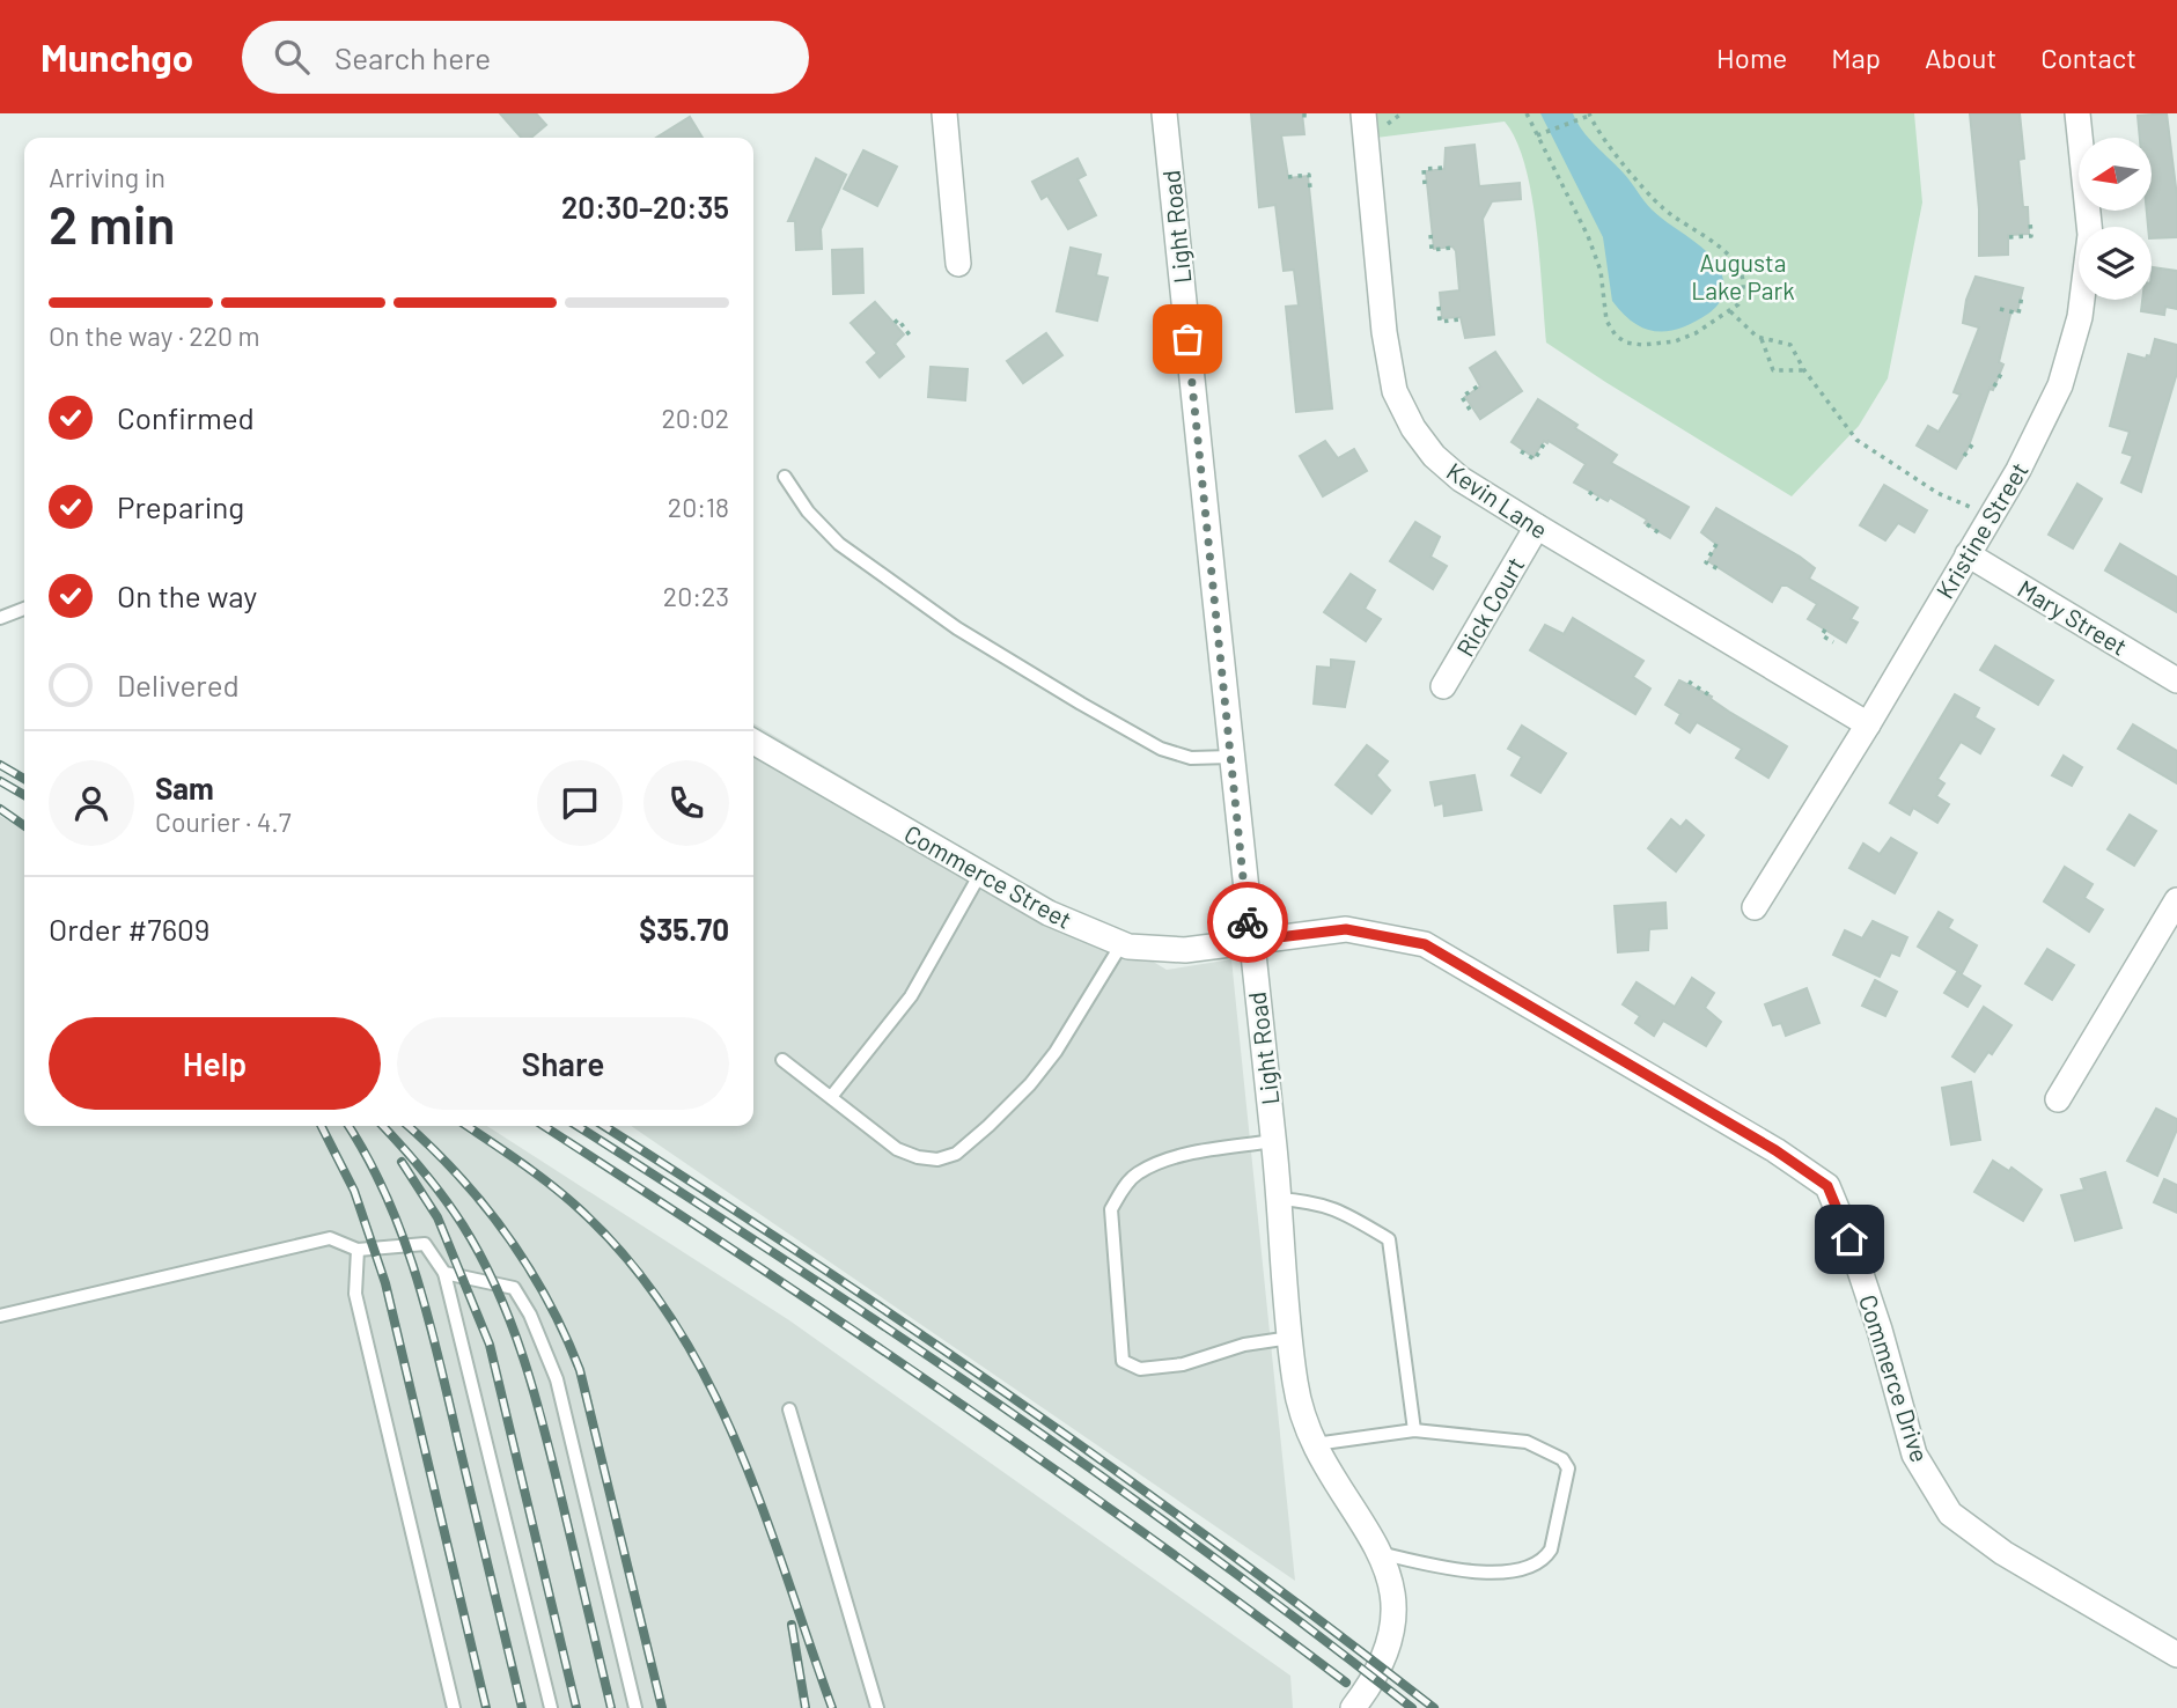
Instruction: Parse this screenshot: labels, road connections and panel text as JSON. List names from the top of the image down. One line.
{"streets":{"street":["Light Road","Kevin Lane","Kristine Street","Rick Court","Mary Street","Commerce Street","Commerce Drive"]},"crossings":[["Light Road","Commerce Street"],["Light Road","Commerce Drive"],["Kevin Lane","Kristine Street"],["Kevin Lane","Rick Court"],["Kristine Street","Mary Street"],["Commerce Street","Commerce Drive"]],"parks":["Augusta Lake Park"],"north":"left","page":{"header":"Munchgo","search":"Search here","nav":["Home","Map","About","Contact"],"heading":["2 min","Arriving in","20:30–20:35"],"panel":["Sam","Courier · 4.7","Order #7609","$35.70"],"bar":"On the way · 220 m","list":[["Confirmed","20:02"],["Preparing","20:18"],["On the way","20:23"],"Delivered"],"buttons":["Help","Share"]}}
